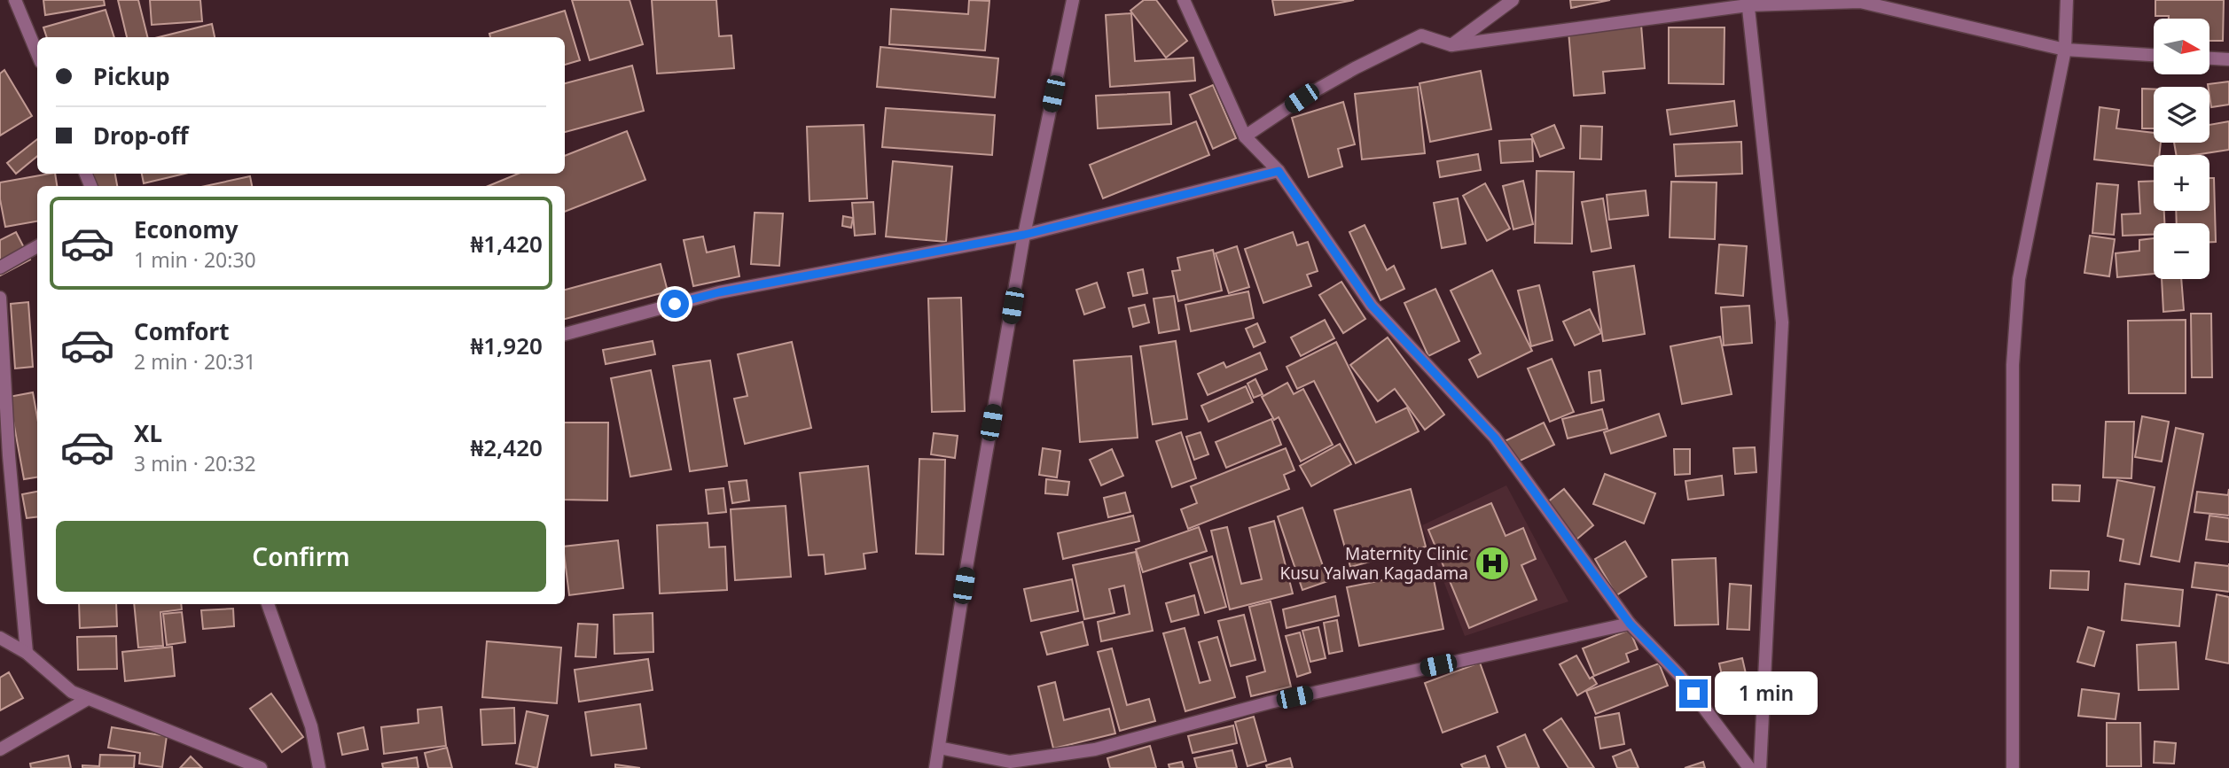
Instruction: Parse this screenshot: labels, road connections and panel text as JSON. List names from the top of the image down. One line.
{"places":{"hospital":["Maternity Clinic Kusu Yalwan Kagadama"]},"north":"right","page":{"map_buttons":["+","−"],"banner":["Pickup","Drop-off"],"list":[{"name":"Economy","note":"1 min · 20:30","value":"₦1,420"},{"name":"Comfort","note":"2 min · 20:31","value":"₦1,920"},{"name":"XL","note":"3 min · 20:32","value":"₦2,420"}],"buttons":"Confirm","bubble":"1 min"}}
